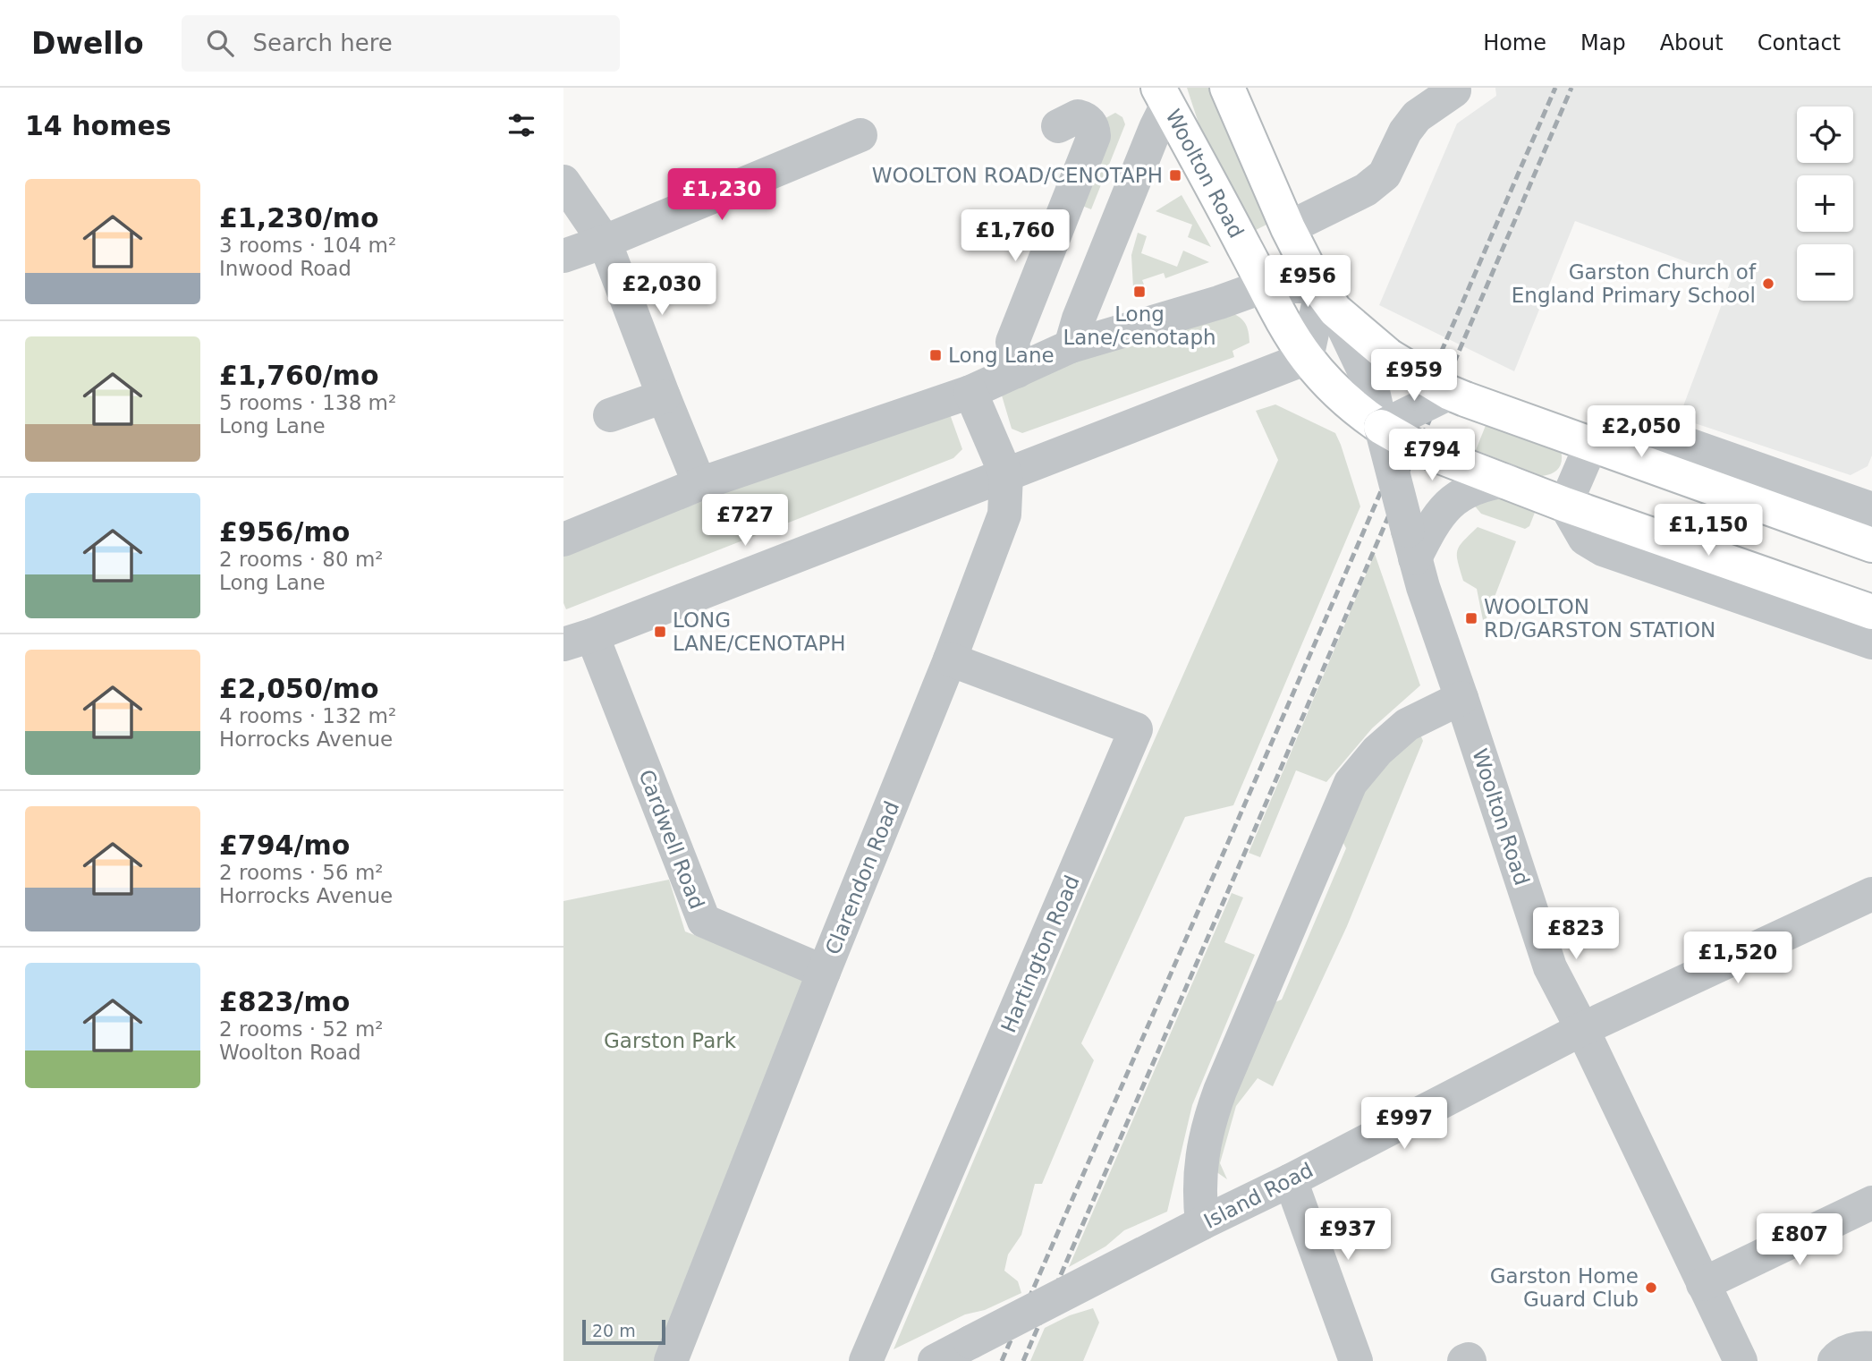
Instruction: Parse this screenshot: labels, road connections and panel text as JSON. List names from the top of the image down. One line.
{"streets":{"main road":["Woolton Road"],"street":["Cardwell Road","Clarendon Road","Hartington Road","Island Road"]},"crossings":[["Woolton Road","Island Road"],["Cardwell Road","Clarendon Road"],["Clarendon Road","Hartington Road"]],"parks":["Garston Park"],"places":{"transit":["WOOLTON ROAD/CENOTAPH","Long Lane/cenotaph","Long Lane","WOOLTON RD/GARSTON STATION","LONG LANE/CENOTAPH"],"other":["Garston Church of England Primary School","Garston Home Guard Club"]},"scale_bar":"20 m","page":{"header":"Dwello","search":"Search here","nav":["Home","Map","About","Contact"],"heading":"14 homes","map_buttons":["+","−"],"list":[{"name":"£1,230/mo","note":"3 rooms · 104 m² · Inwood Road"},{"name":"£1,760/mo","note":"5 rooms · 138 m² · Long Lane"},{"name":"£956/mo","note":"2 rooms · 80 m² · Long Lane"},{"name":"£2,050/mo","note":"4 rooms · 132 m² · Horrocks Avenue"},{"name":"£794/mo","note":"2 rooms · 56 m² · Horrocks Avenue"},{"name":"£823/mo","note":"2 rooms · 52 m² · Woolton Road"}],"price":["£1,230","£1,760","£956","£2,030","£959","£2,050","£794","£727","£1,150","£823","£1,520","£997","£937","£807"],"scale":"20 m"}}
